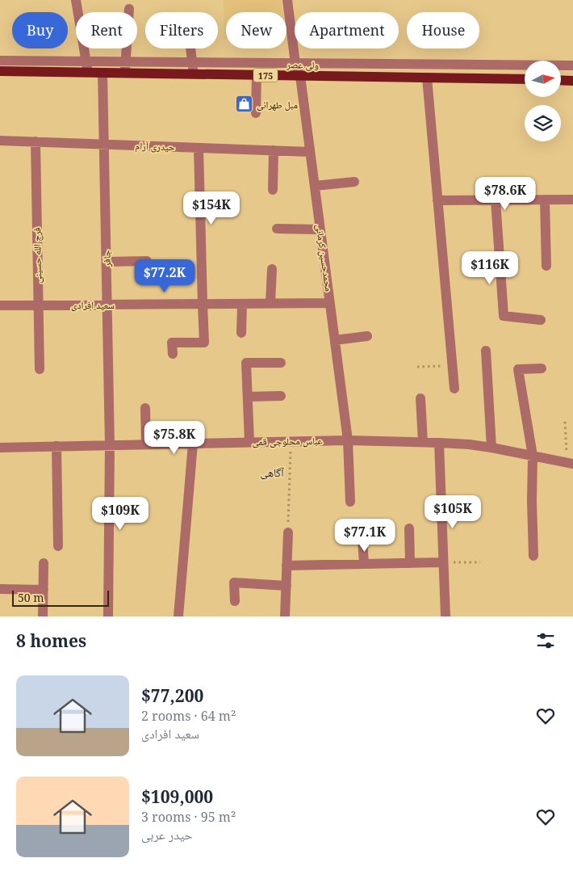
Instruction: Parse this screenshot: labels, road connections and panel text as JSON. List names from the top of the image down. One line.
{"streets":{"main road":["ولی عصر","175"],"street":["حیدری آرام","فرج الله حسینی","محمدحسین کرمانی","جافر","سعید افرادی","عباس محلوجی قمی"]},"crossings":[["ولی عصر","محمدحسین کرمانی"],["ولی عصر","جافر"],["حیدری آرام","فرج الله حسینی"],["حیدری آرام","محمدحسین کرمانی"],["حیدری آرام","جافر"],["فرج الله حسینی","سعید افرادی"],["محمدحسین کرمانی","سعید افرادی"],["محمدحسین کرمانی","عباس محلوجی قمی"],["جافر","سعید افرادی"],["جافر","عباس محلوجی قمی"]],"districts":["آگاهی"],"places":{"shop":["مبل طهرانی"]},"scale_bar":"50 m","north":"right","page":{"chip":["Buy","Rent","Filters","New","Apartment","House"],"price":["$78.6K","$154K","$116K","$77.2K","$75.8K","$105K","$109K","$77.1K"],"scale":"50 m","heading":"8 homes","list":[{"name":"$77,200","note":"2 rooms · 64 m² · سعید افرادی"},{"name":"$109,000","note":"3 rooms · 95 m² · حیدر عربی"}]}}
